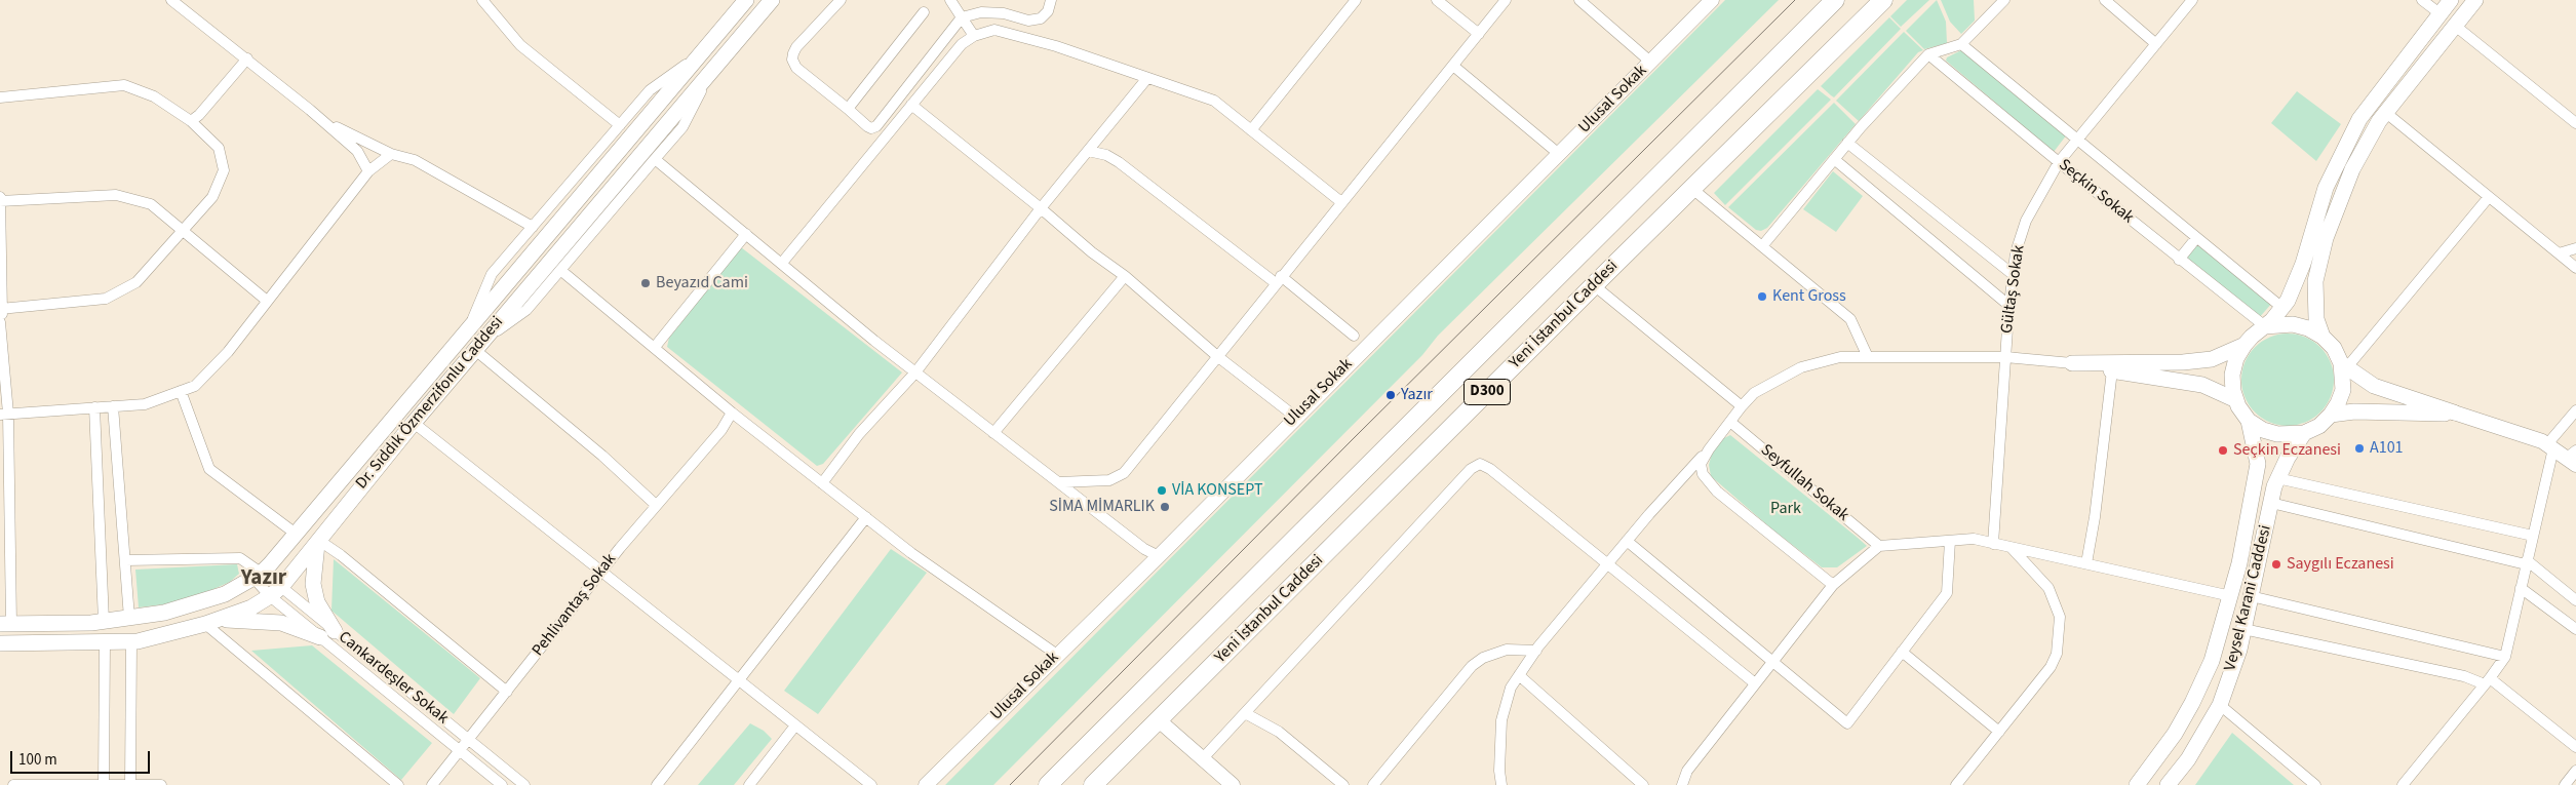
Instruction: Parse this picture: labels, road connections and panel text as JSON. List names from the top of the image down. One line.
{"streets":{"highway":["Yeni İstanbul Caddesi","D300"],"main road":["Dr. Sıddık Özmerzifonlu Caddesi","Veysel Karani Caddesi"],"street":["Ulusal Sokak","Seçkin Sokak","Gültaş Sokak","Seyfullah Sokak","Pehlivantaş Sokak","Cankardeşler Sokak"]},"crossings":[["Seçkin Sokak","Gültaş Sokak"],["Seçkin Sokak","Veysel Karani Caddesi"],["Dr. Sıddık Özmerzifonlu Caddesi","Cankardeşler Sokak"],["Pehlivantaş Sokak","Cankardeşler Sokak"]],"districts":["Yazır"],"parks":["Park"],"places":["Beyazıd Cami","Kent Gross","Yazır","A101","Seçkin Eczanesi","VİA KONSEPT","SİMA MİMARLIK","Saygılı Eczanesi"],"scale_bar":"100 m"}
